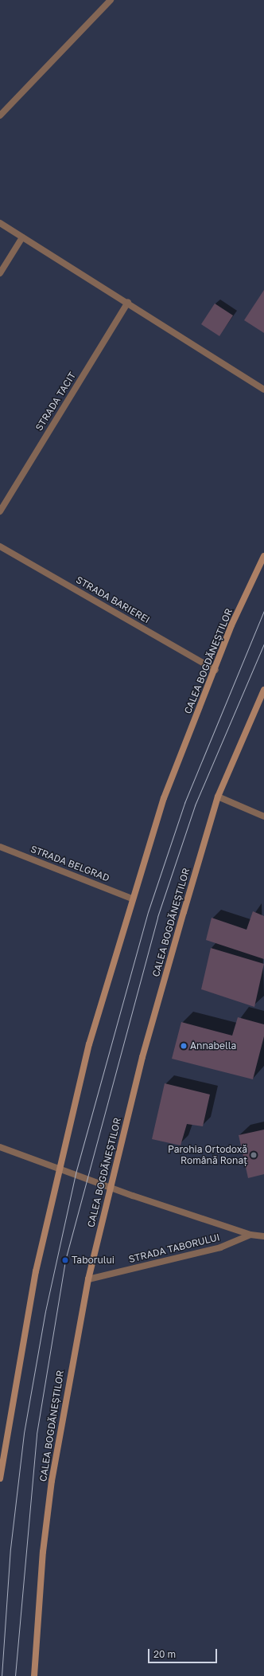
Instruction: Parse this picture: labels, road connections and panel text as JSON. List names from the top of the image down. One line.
{"streets":{"main road":["CALEA BOGDĂNEȘTILOR"],"street":["STRADA TACIT","STRADA BARIEREI","STRADA BELGRAD","STRADA TABORULUI"]},"crossings":[["STRADA BARIEREI","CALEA BOGDĂNEȘTILOR"],["CALEA BOGDĂNEȘTILOR","STRADA BELGRAD"],["CALEA BOGDĂNEȘTILOR","STRADA TABORULUI"]],"places":["Annabella","Parohia Ortodoxă Română Ronaț","Taborului"],"scale_bar":"20 m"}
